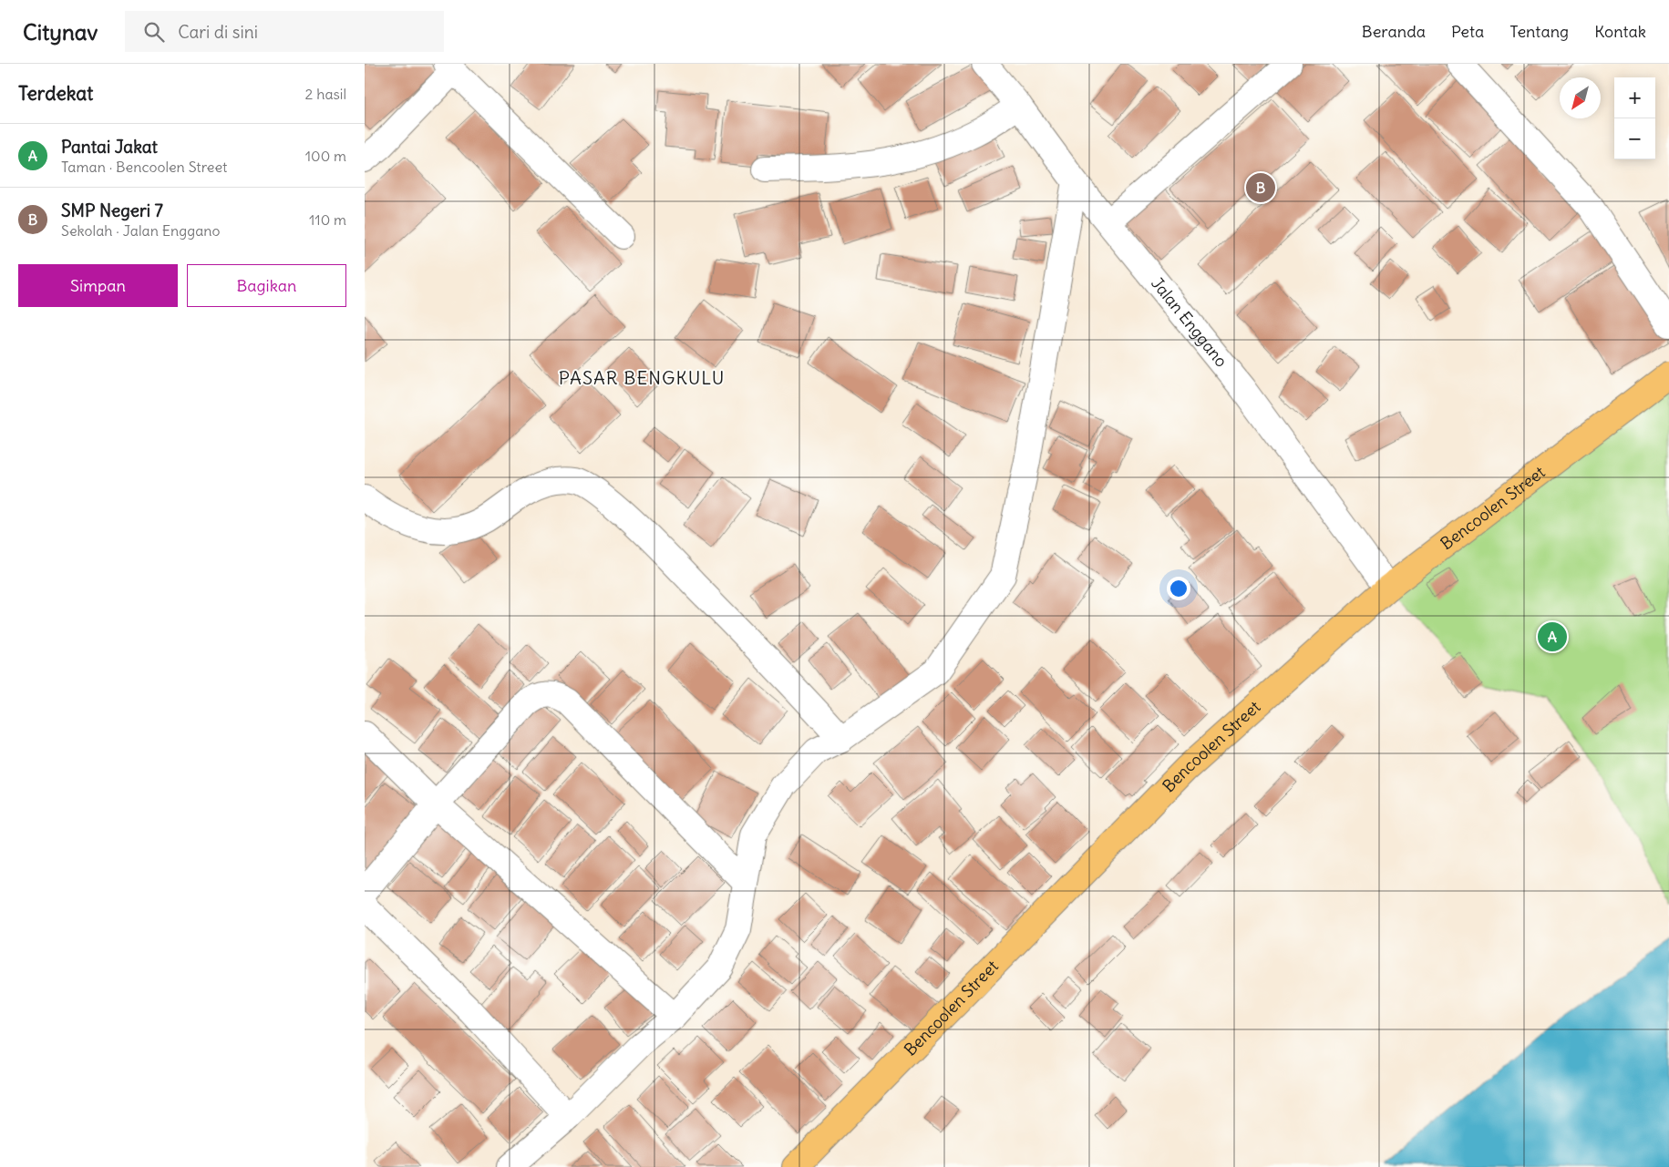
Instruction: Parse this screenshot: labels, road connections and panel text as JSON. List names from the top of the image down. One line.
{"streets":{"main road":["Bencoolen Street"],"street":["Jalan Enggano"]},"crossings":[["Jalan Enggano","Bencoolen Street"]],"districts":["PASAR BENGKULU"],"north":"bottom left","page":{"header":"Citynav","search":"Cari di sini","nav":["Beranda","Peta","Tentang","Kontak"],"heading":["Terdekat","2 hasil"],"map_buttons":["+","−"],"list":[{"mark":"A","name":"Pantai Jakat","note":"Taman · Bencoolen Street","value":"100 m"},{"mark":"B","name":"SMP Negeri 7","note":"Sekolah · Jalan Enggano","value":"110 m"}],"pins":["B","A"],"buttons":["Simpan","Bagikan"]}}
